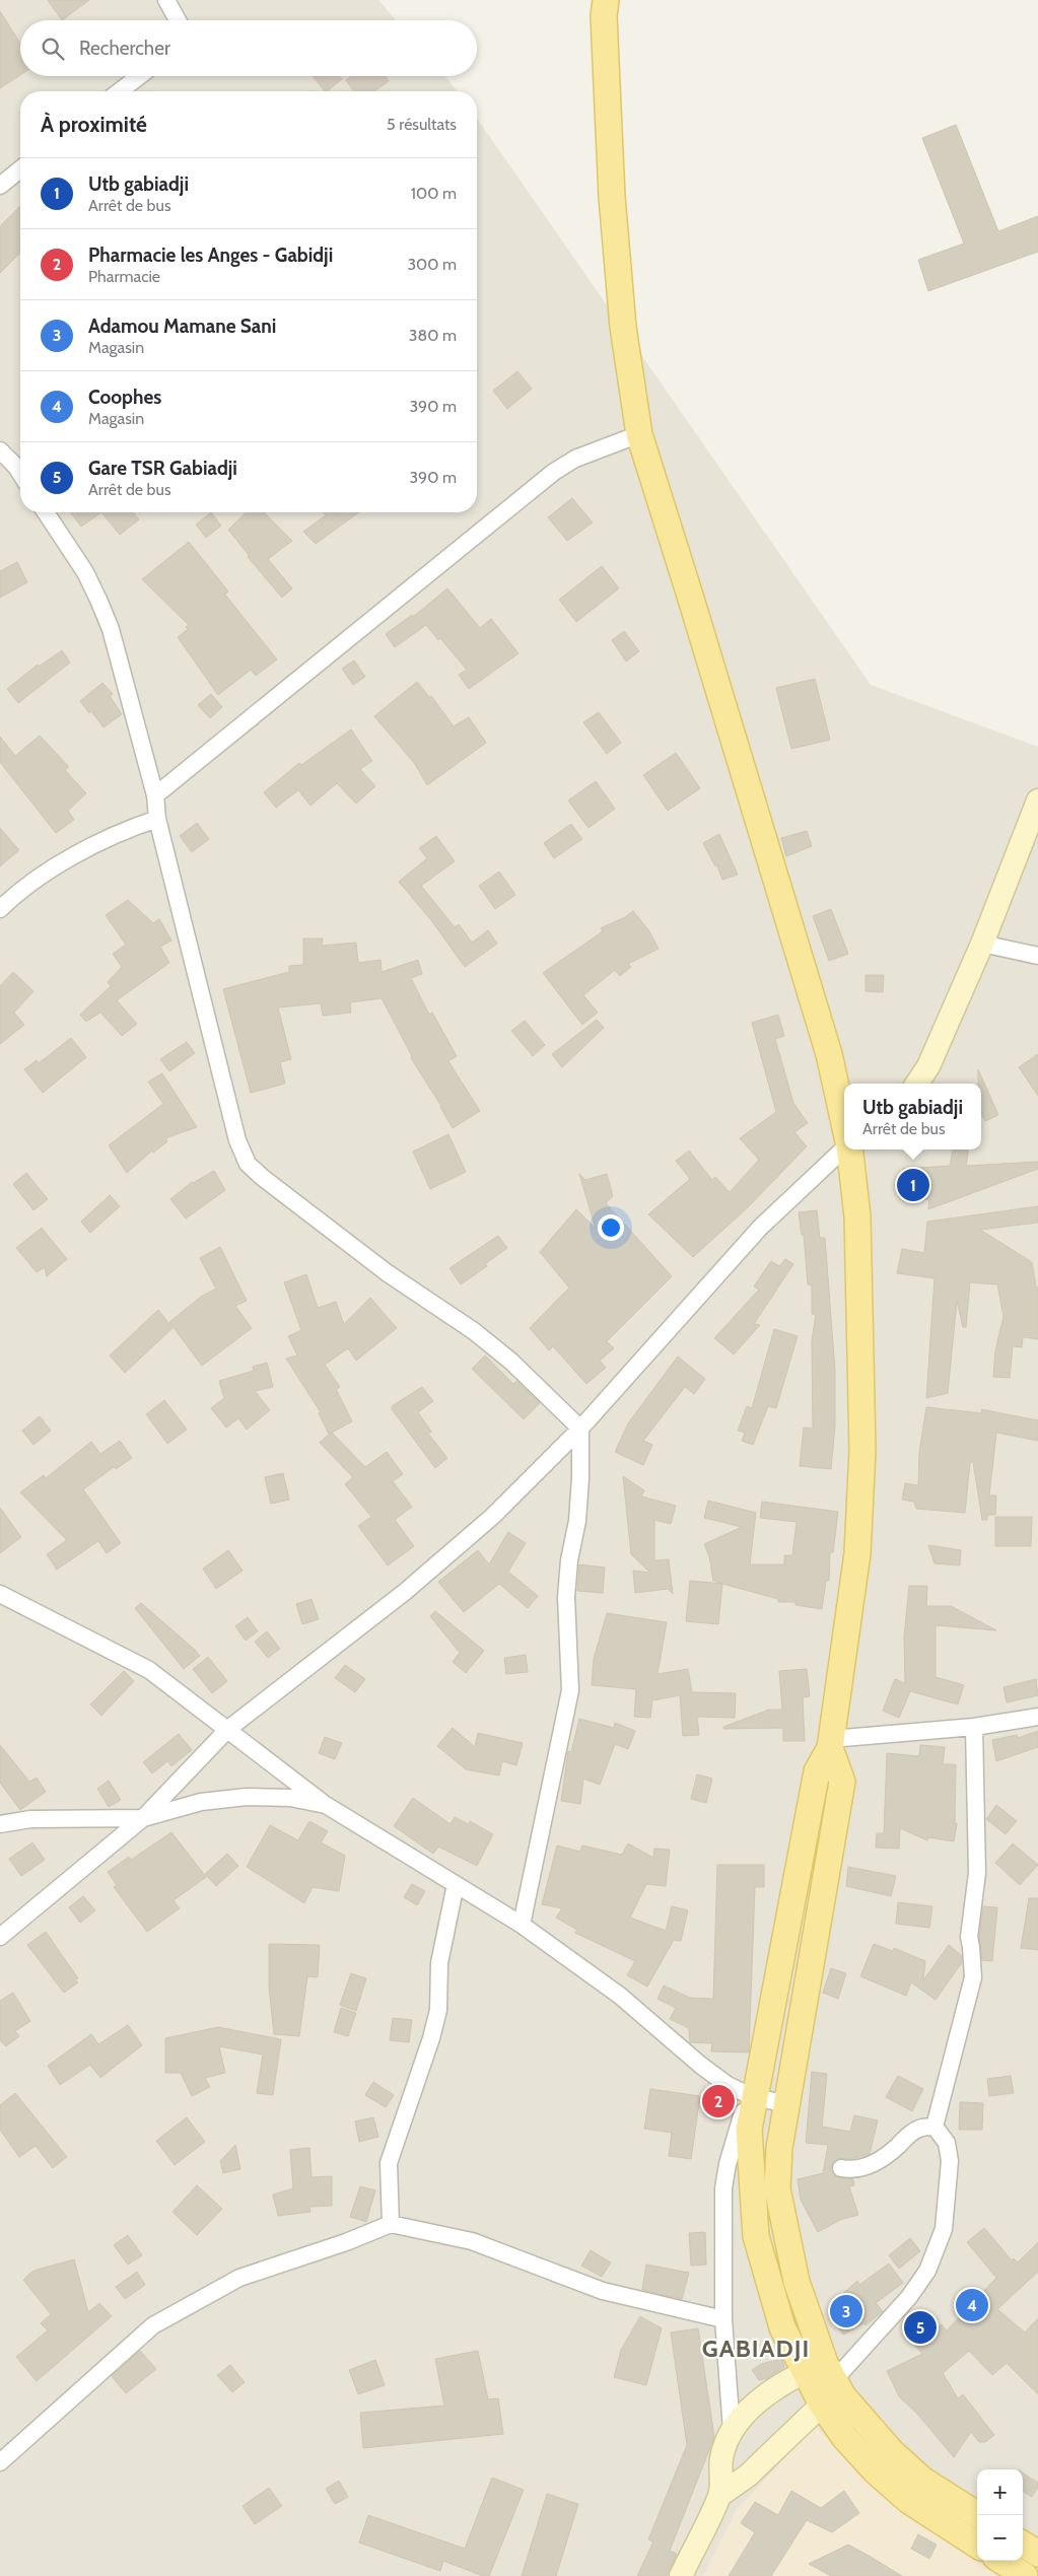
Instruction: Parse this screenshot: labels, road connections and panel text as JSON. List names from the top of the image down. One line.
{"districts":["GABIADJI"],"page":{"search":"Rechercher","heading":["À proximité","5 résultats"],"list":[{"mark":"1","name":"Utb gabiadji","note":"Arrêt de bus","value":"100 m"},{"mark":"2","name":"Pharmacie les Anges - Gabidji","note":"Pharmacie","value":"300 m"},{"mark":"3","name":"Adamou Mamane Sani","note":"Magasin","value":"380 m"},{"mark":"4","name":"Coophes","note":"Magasin","value":"390 m"},{"mark":"5","name":"Gare TSR Gabiadji","note":"Arrêt de bus","value":"390 m"}],"popup":["Utb gabiadji","Arrêt de bus"],"pins":["1","2","4","3","5"],"map_buttons":["+","−"]}}
